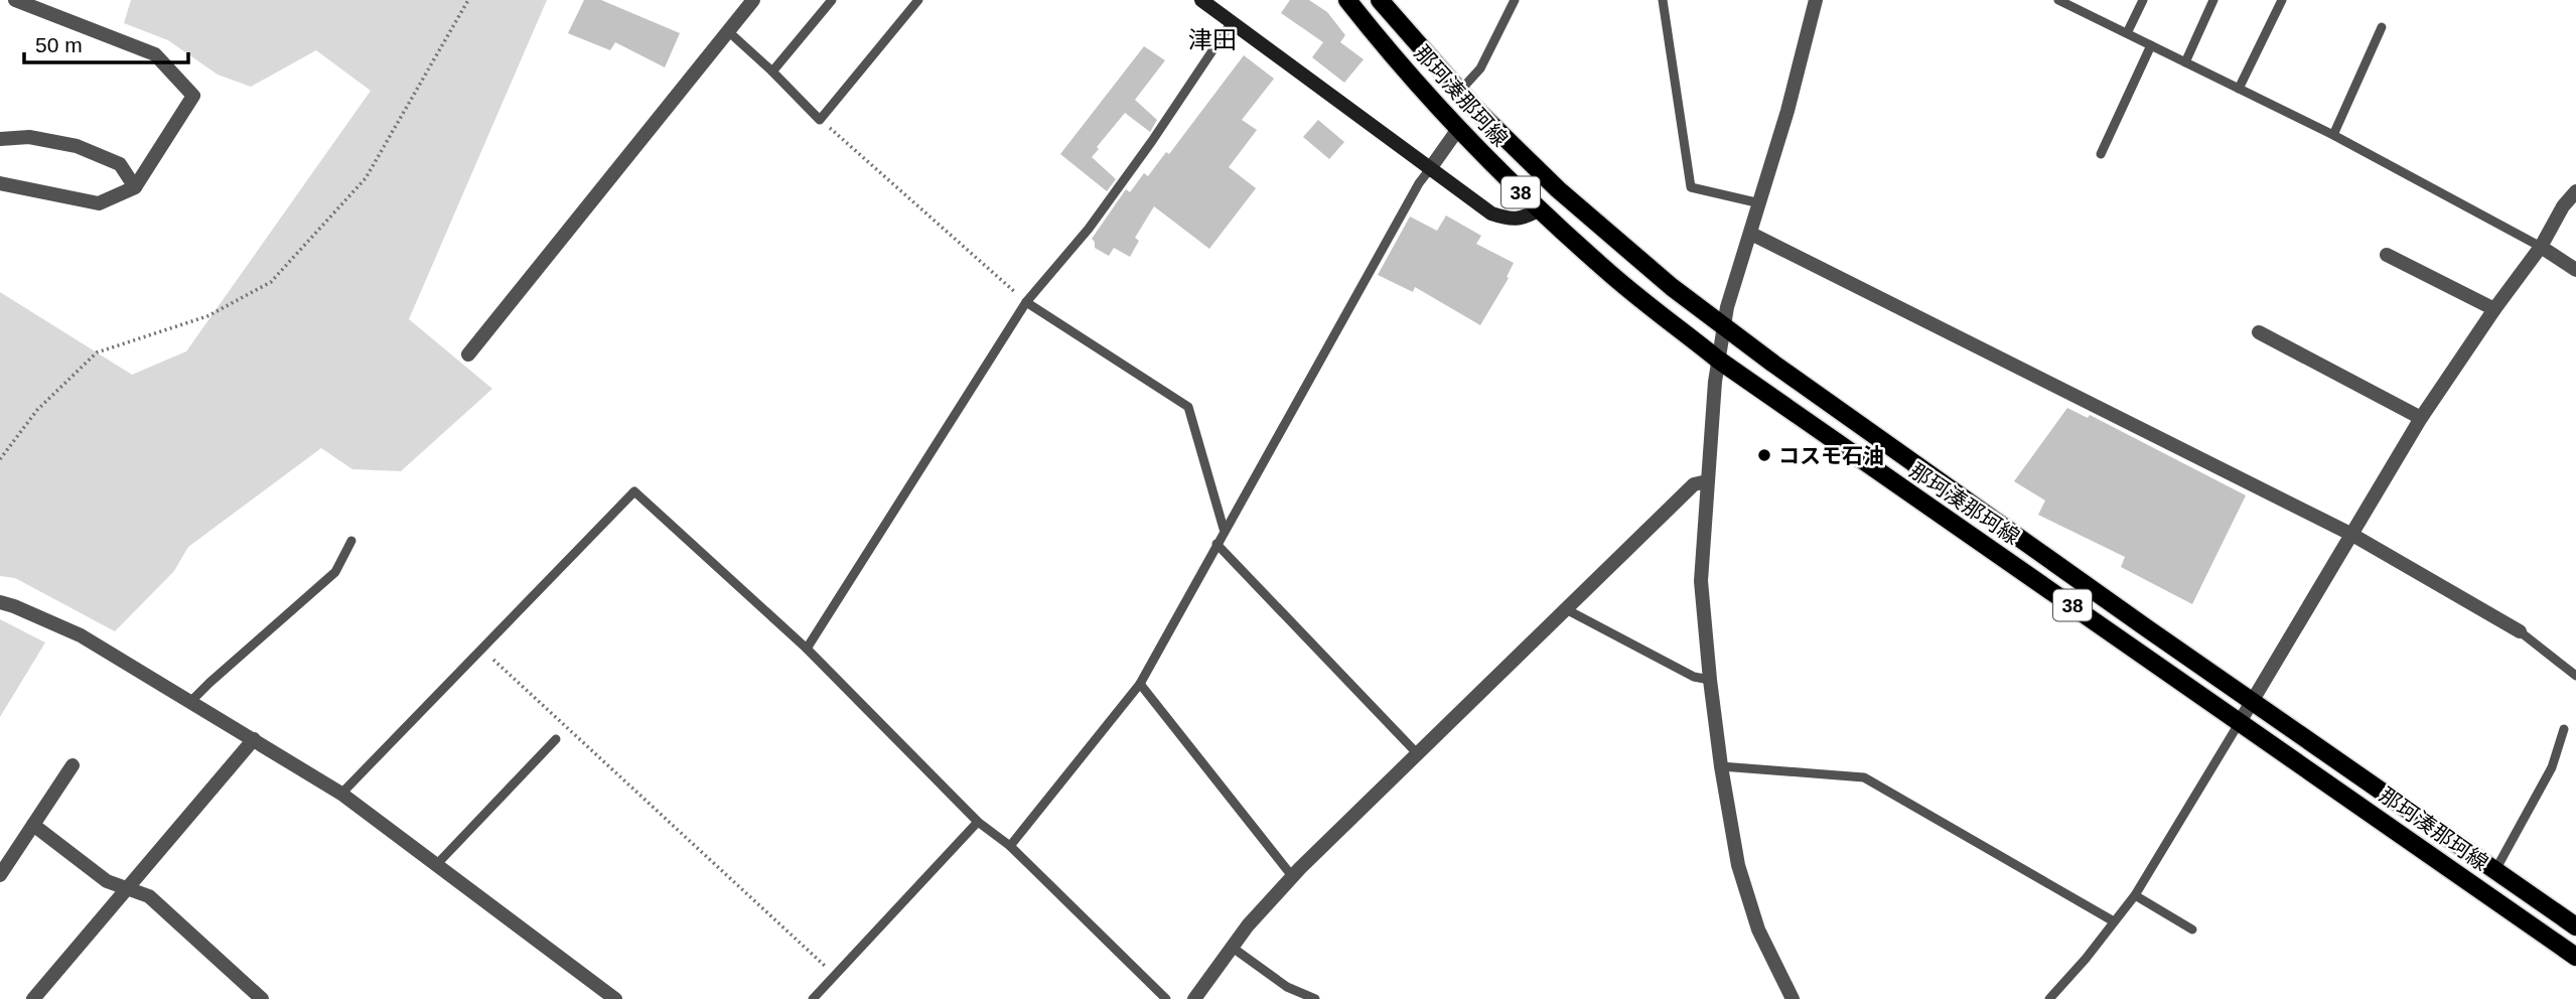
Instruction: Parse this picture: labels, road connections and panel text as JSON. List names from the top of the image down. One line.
{"streets":{"main road":["那珂湊那珂線","38"]},"districts":["津田"],"places":["コスモ石油"],"scale_bar":"50 m"}
